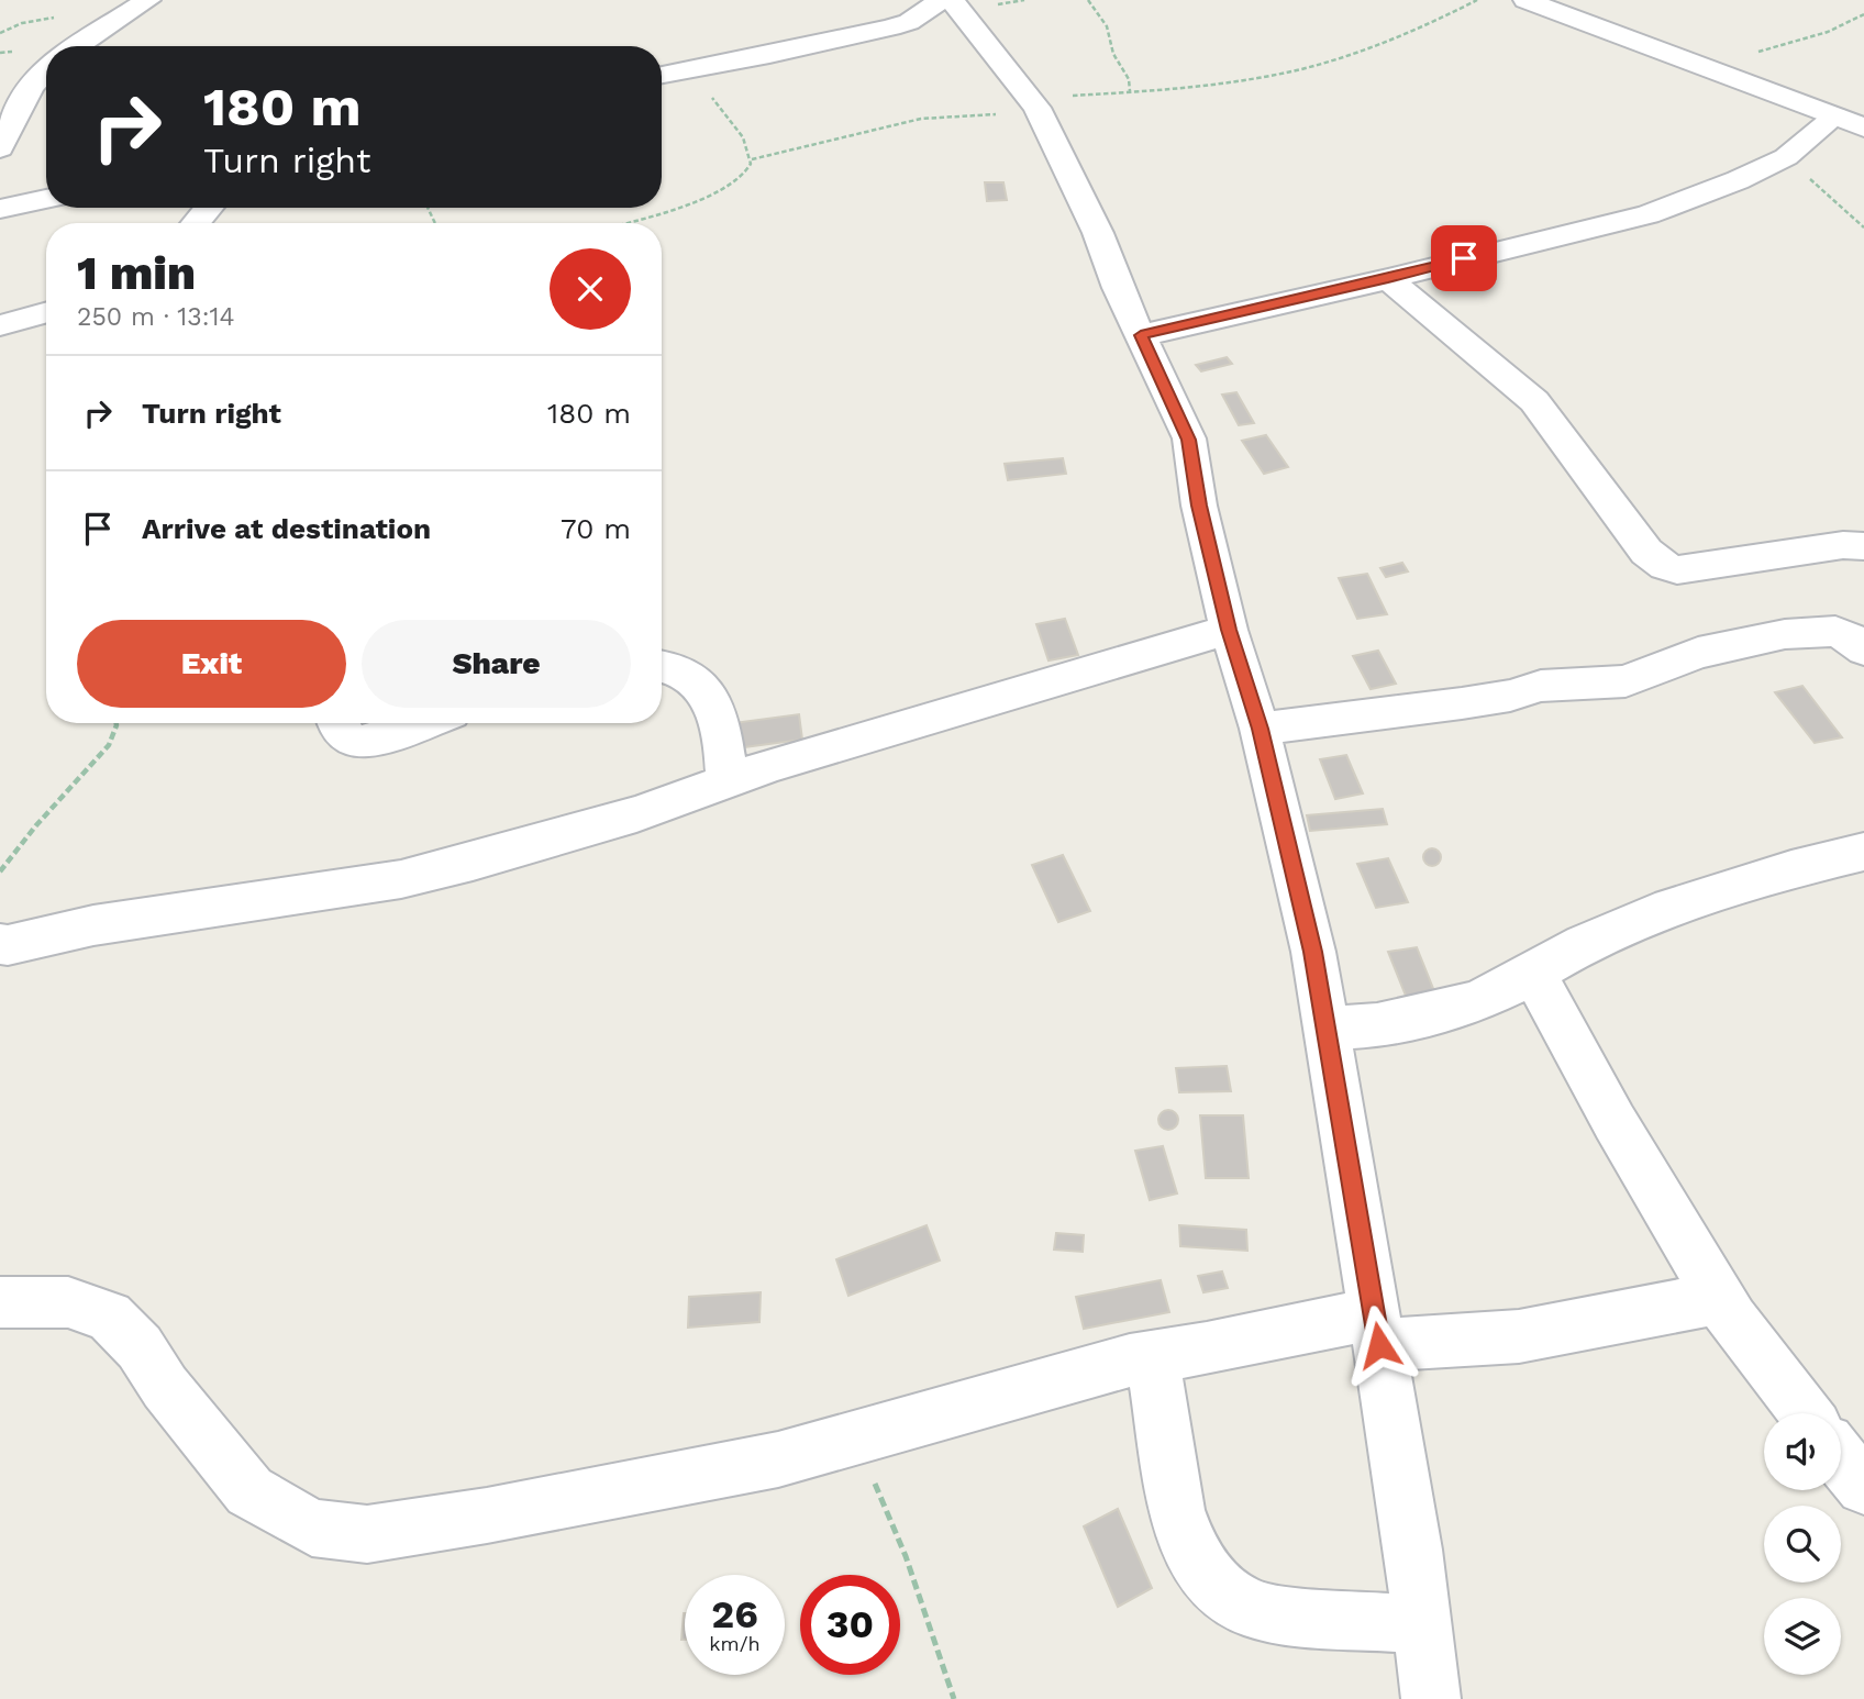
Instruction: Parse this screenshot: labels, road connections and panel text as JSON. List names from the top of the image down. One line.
{"page":{"turn":["180 m","Turn right"],"heading":["1 min","250 m · 13:14"],"list":[{"name":"Turn right","value":"180 m"},{"name":"Arrive at destination","value":"70 m"}],"buttons":["Exit","Share"],"speed":"26 km/h","limit":"30"}}
